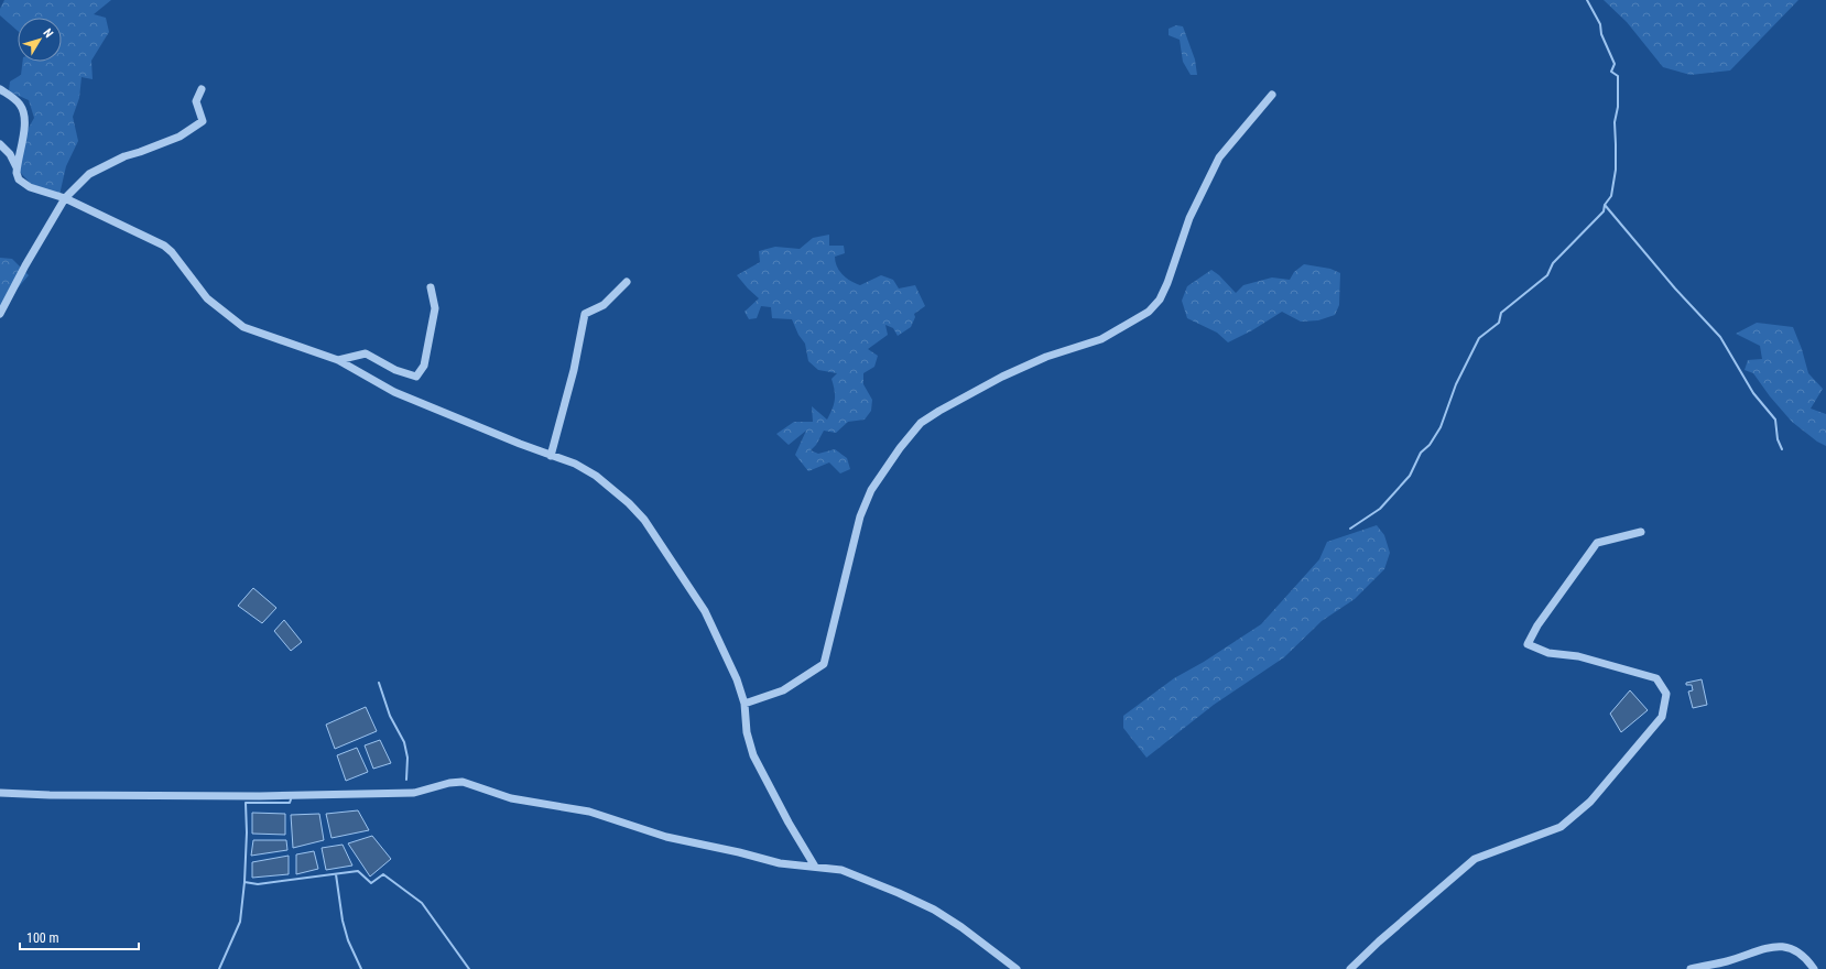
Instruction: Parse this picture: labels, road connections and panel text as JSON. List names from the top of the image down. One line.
{"scale_bar":"100 m","north":"top right"}
